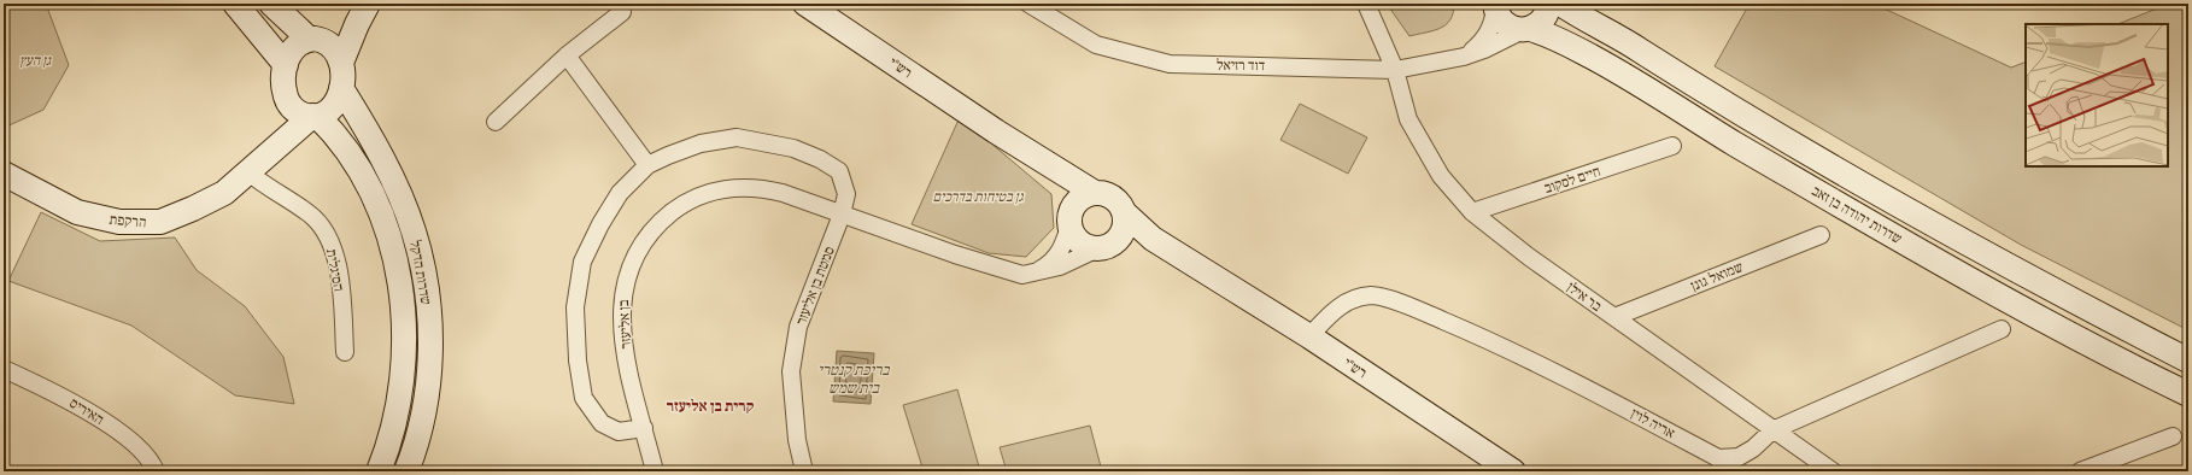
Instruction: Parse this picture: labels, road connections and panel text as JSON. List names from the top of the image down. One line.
{"streets":{"main road":["רש\"י","שדרות יהודה בן זאב","הרקפת","שדרות הדקל"],"street":["דוד רזיאל","חיים לסקוב","הסיגלית","שמואל גונן","סמטת בן אליעזר","בר אילן","בן אליעזר","האיריס","אריה לוין"]},"crossings":[["דוד רזיאל","שדרות יהודה בן זאב"],["דוד רזיאל","בר אילן"],["רש\"י","בן אליעזר"],["רש\"י","אריה לוין"],["חיים לסקוב","בר אילן"],["הרקפת","הסיגלית"],["הרקפת","שדרות הדקל"],["שמואל גונן","בר אילן"],["סמטת בן אליעזר","בן אליעזר"],["בר אילן","אריה לוין"]],"districts":["קרית בן אליעזר"],"water":["בריכת קנטרי בית שמש"],"parks":["גן העץ","גן בטיחות בדרכים"]}
